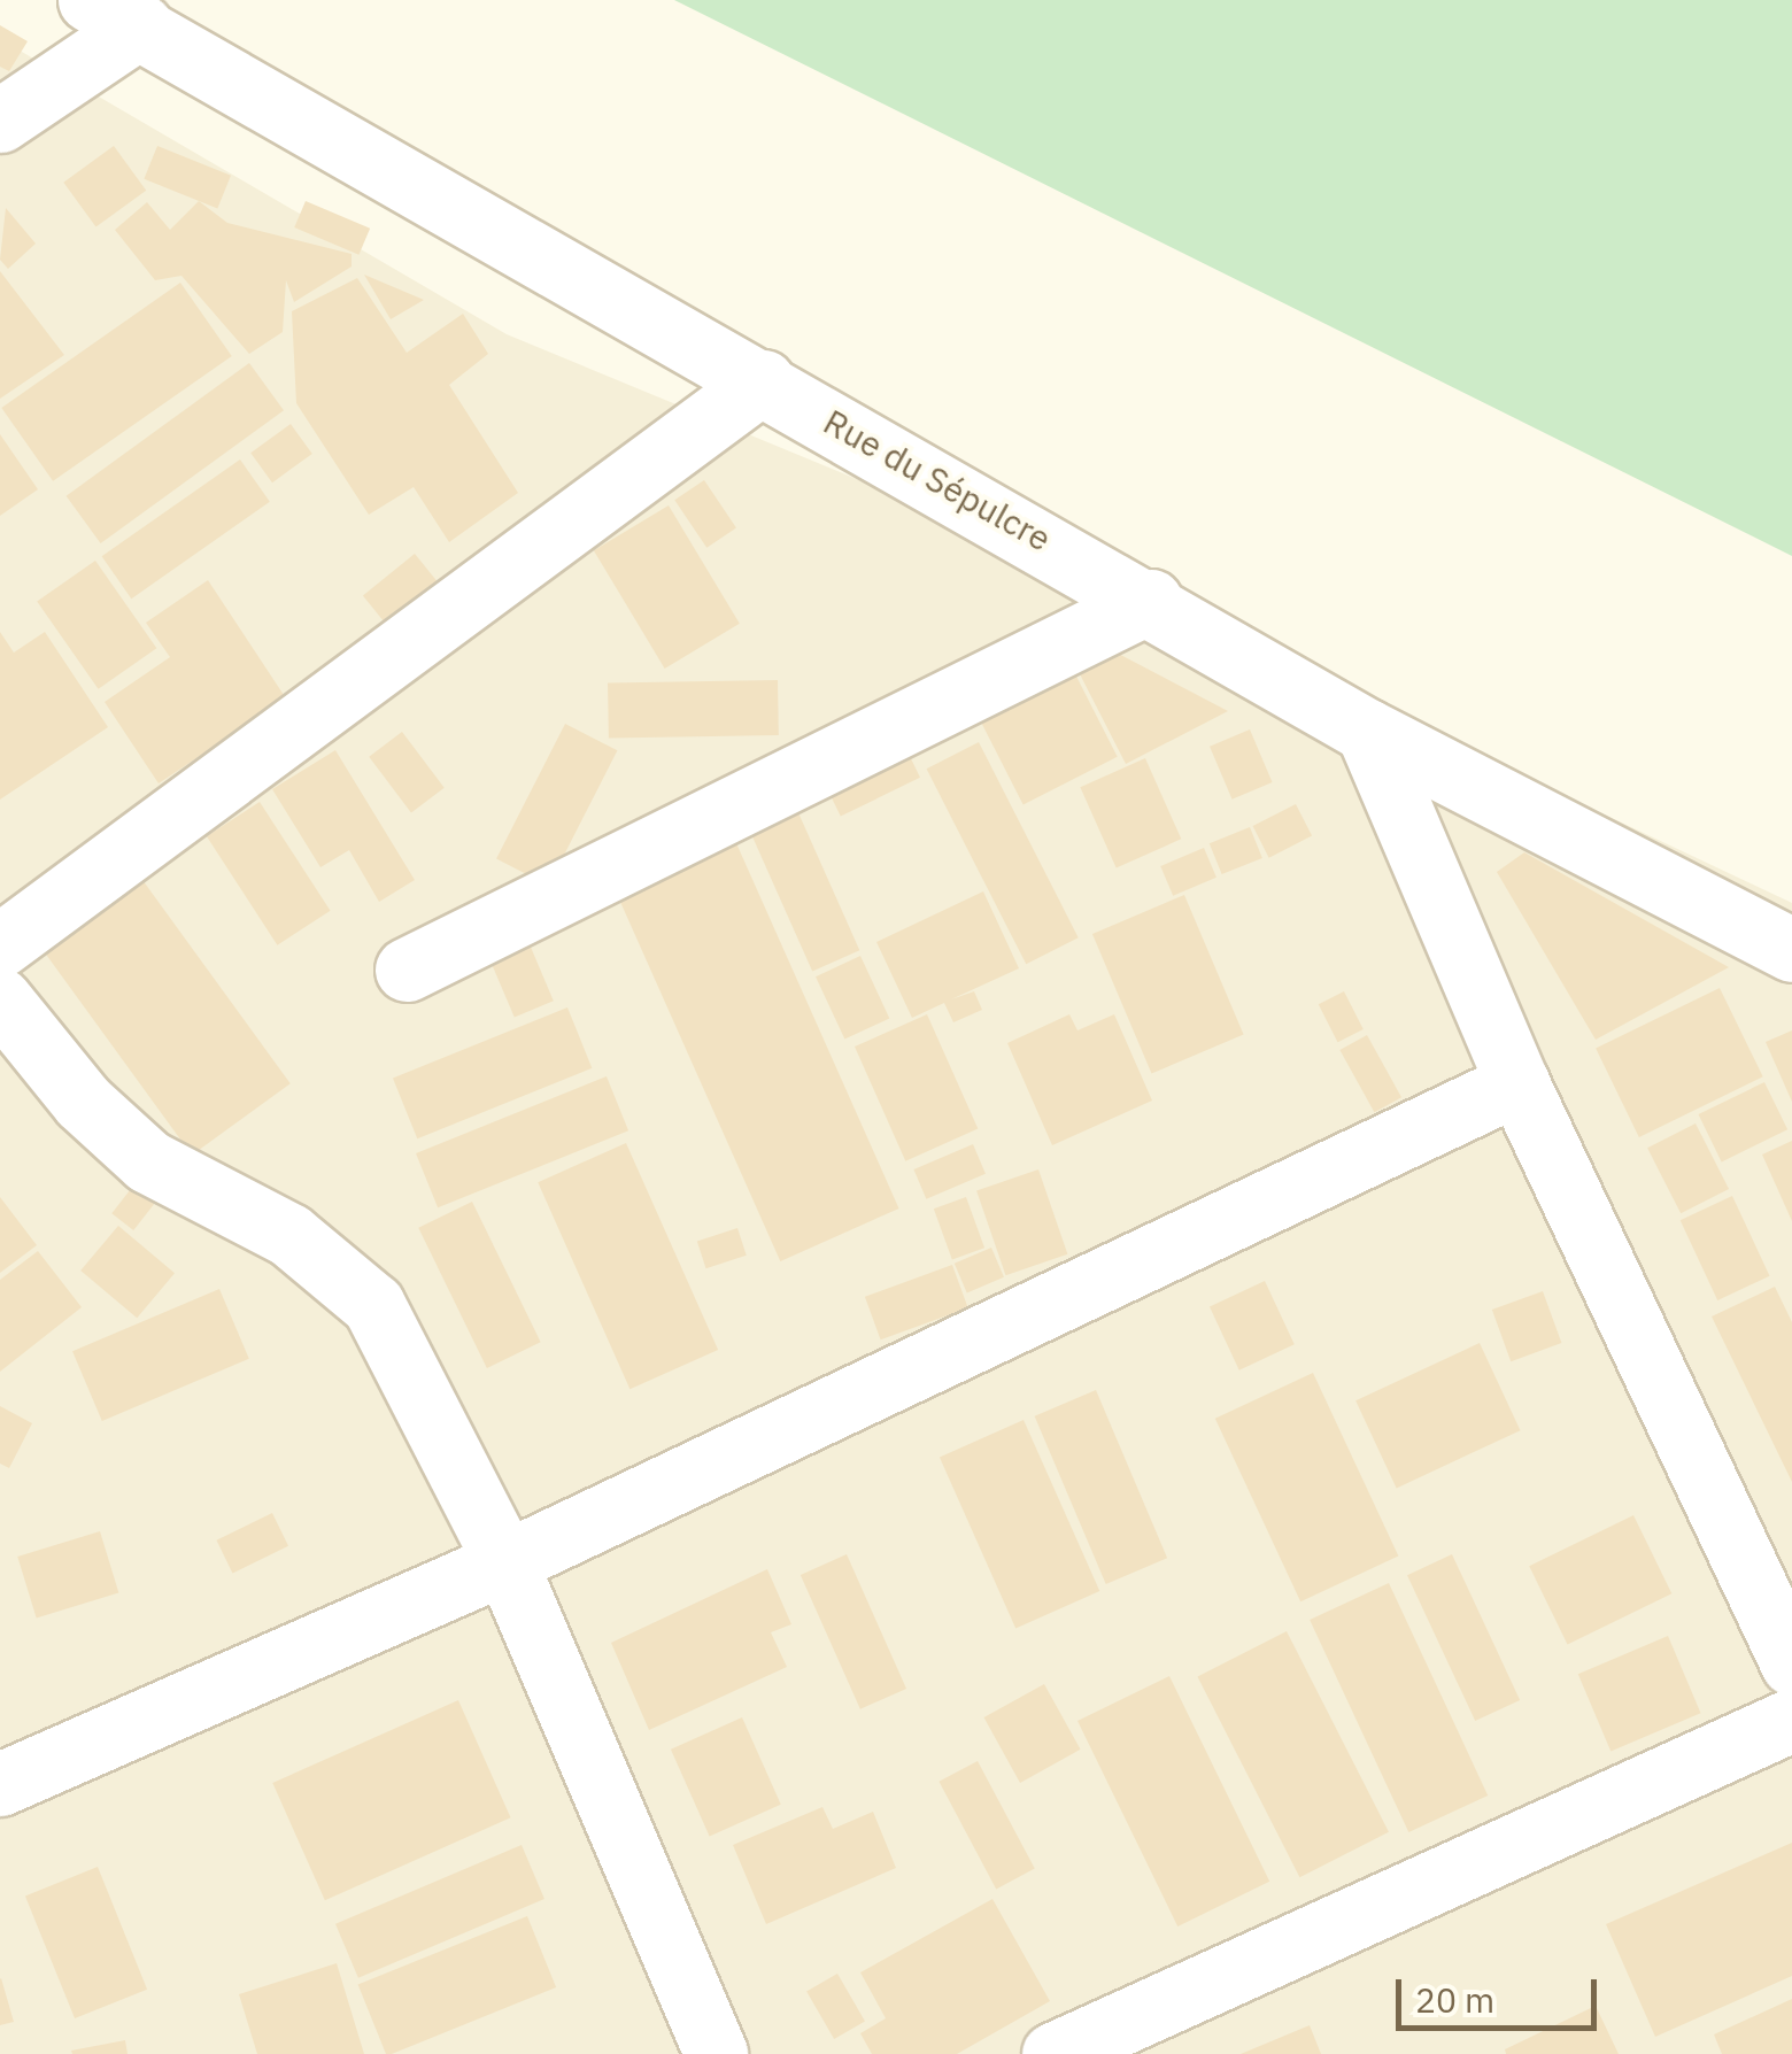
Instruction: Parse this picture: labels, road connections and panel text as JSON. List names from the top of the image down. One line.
{"streets":{"street":["Rue du Sépulcre"]},"scale_bar":"20 m"}
